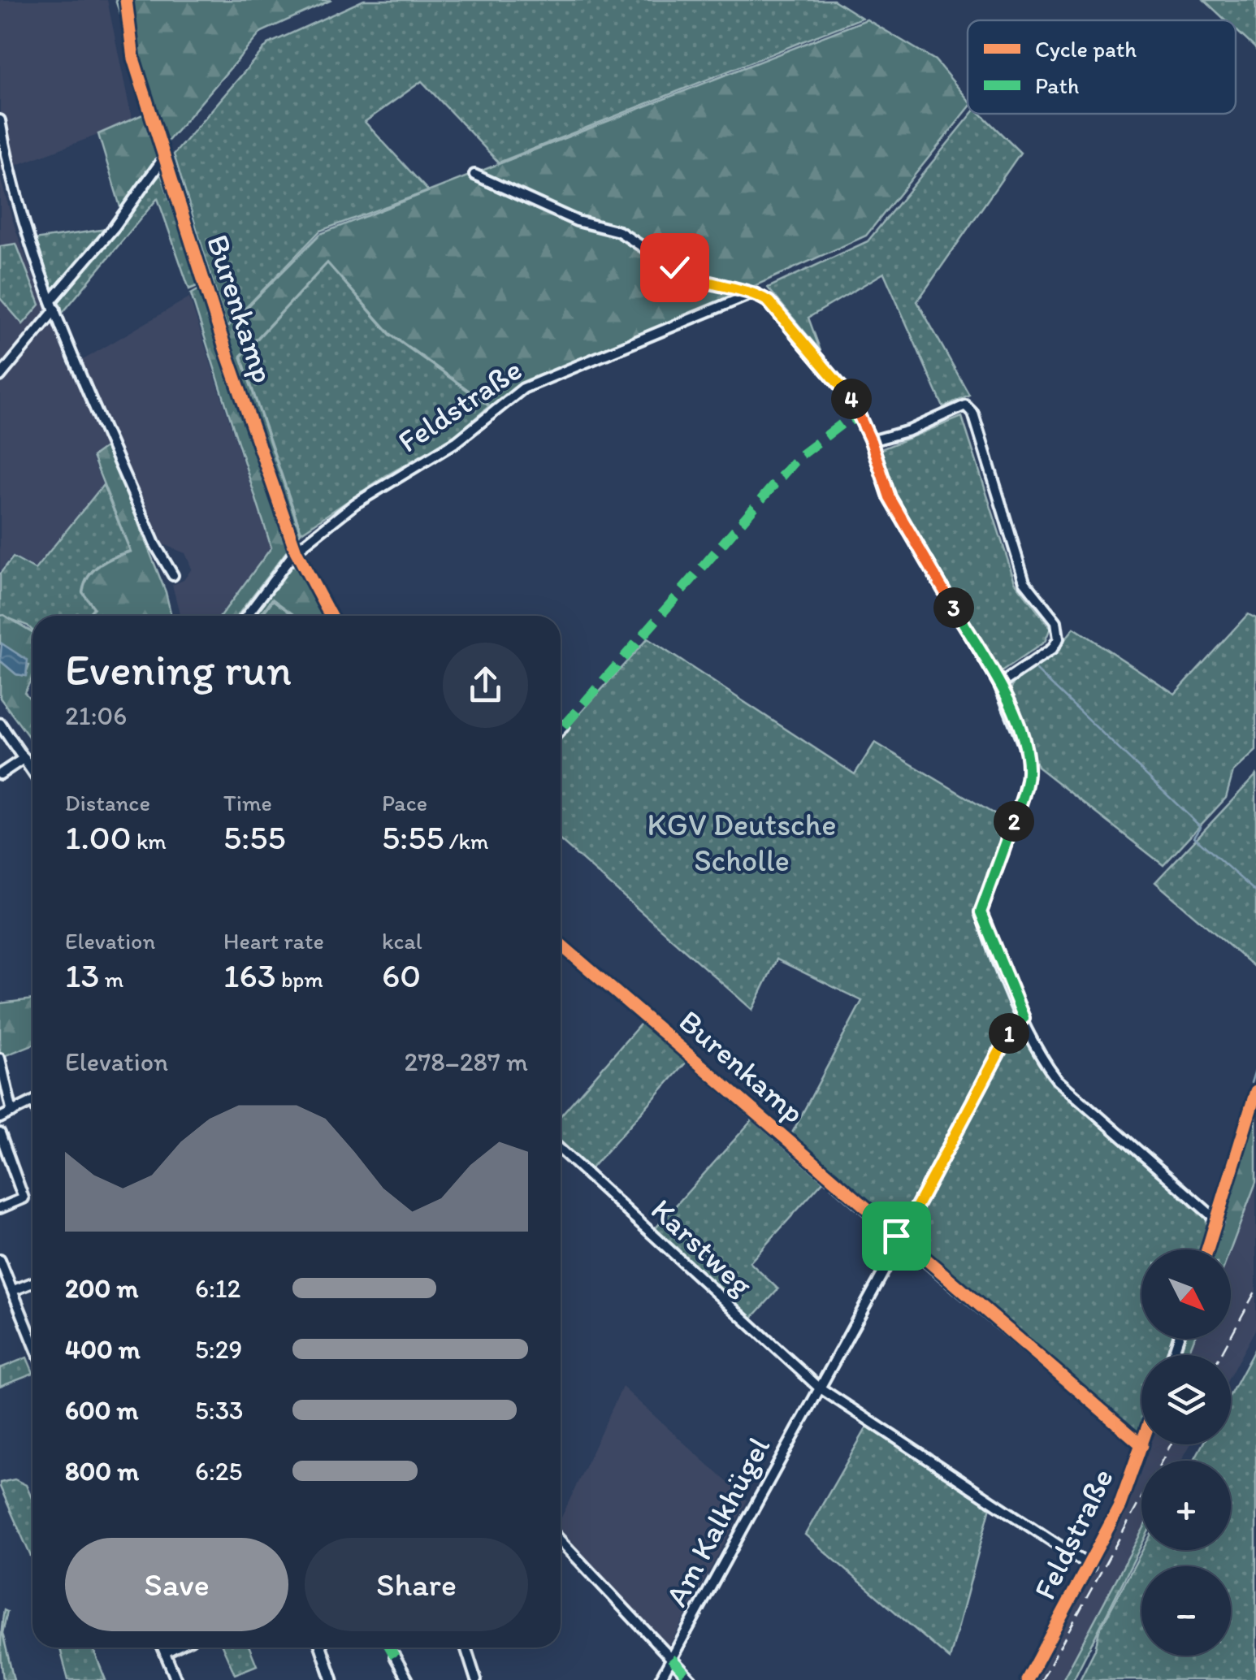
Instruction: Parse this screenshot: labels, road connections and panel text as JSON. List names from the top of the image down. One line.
{"streets":{"street":["Burenkamp","Feldstraße","Karstweg","Am Kalkhügel"]},"crossings":[["Burenkamp","Feldstraße"],["Burenkamp","Am Kalkhügel"],["Karstweg","Am Kalkhügel"]],"parks":["KGV Deutsche Scholle"],"legend":["Cycle path","Path"],"north":"bottom right","page":{"pins":["4","3","2","1"],"heading":["Evening run","21:06"],"stats":[["Distance","1.00 km"],["Time","5:55"],["Pace","5:55 /km"],["Elevation","13 m"],["Heart rate","163 bpm"],["kcal","60"]],"chart":["Elevation","278–287 m"],"map_buttons":["+","−"],"list":[{"name":"200 m","note":"6:12"},{"name":"400 m","note":"5:29"},{"name":"600 m","note":"5:33"},{"name":"800 m","note":"6:25"}],"buttons":["Save","Share"]}}
